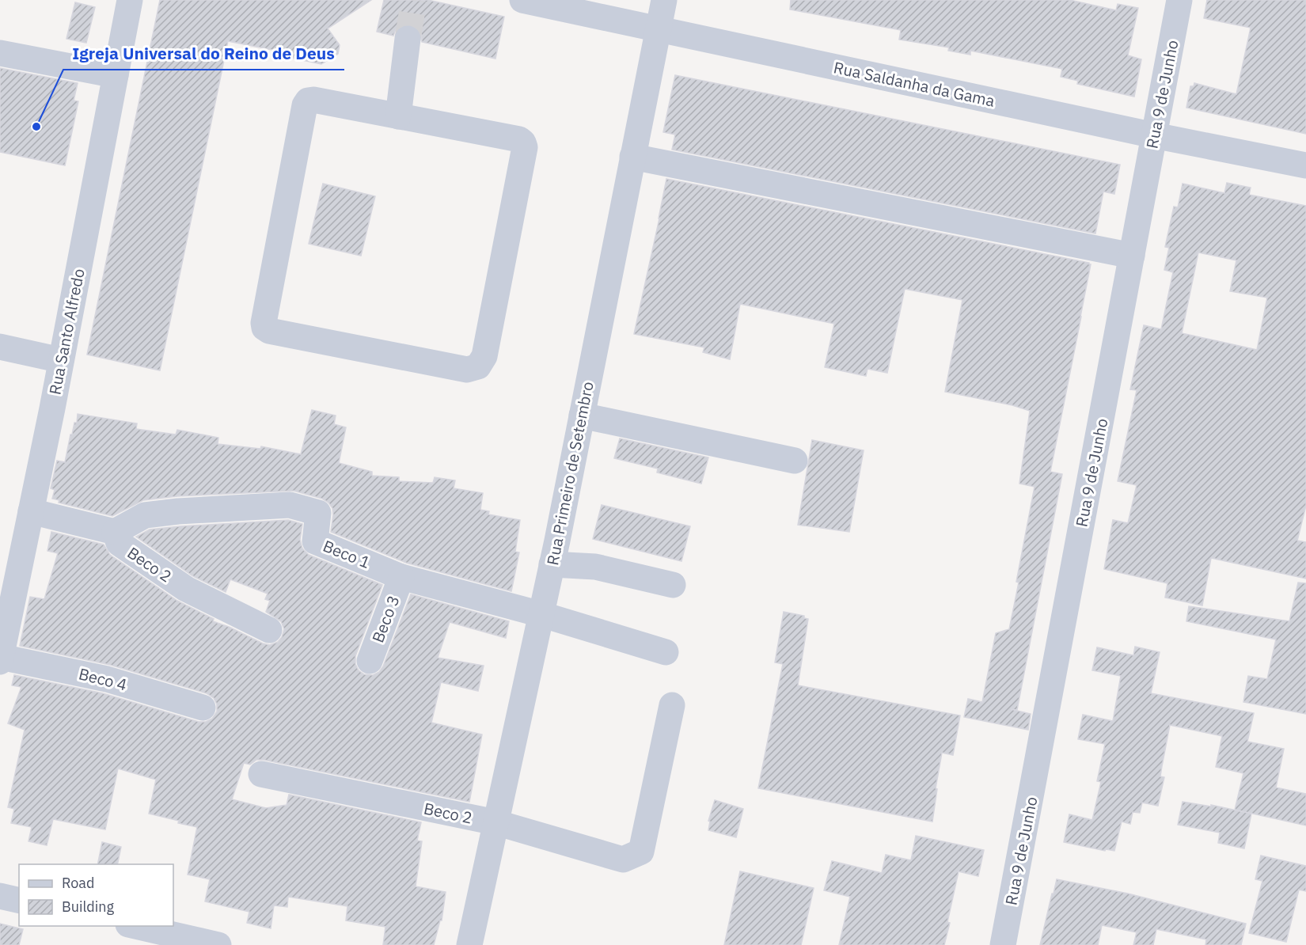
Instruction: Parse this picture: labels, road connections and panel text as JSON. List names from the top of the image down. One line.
{"streets":{"street":["Rua Saldanha da Gama","Rua 9 de Junho","Rua Santo Alfredo","Rua Primeiro de Setembro","Beco 1","Beco 2","Beco 3","Beco 4"]},"crossings":[["Rua Saldanha da Gama","Rua 9 de Junho"],["Rua Saldanha da Gama","Rua Primeiro de Setembro"],["Rua Santo Alfredo","Beco 2"],["Rua Santo Alfredo","Beco 4"],["Rua Primeiro de Setembro","Beco 1"],["Rua Primeiro de Setembro","Beco 2"],["Beco 1","Beco 2"],["Beco 1","Beco 3"]],"places":["Igreja Universal do Reino de Deus"],"legend":["Road","Building"]}
